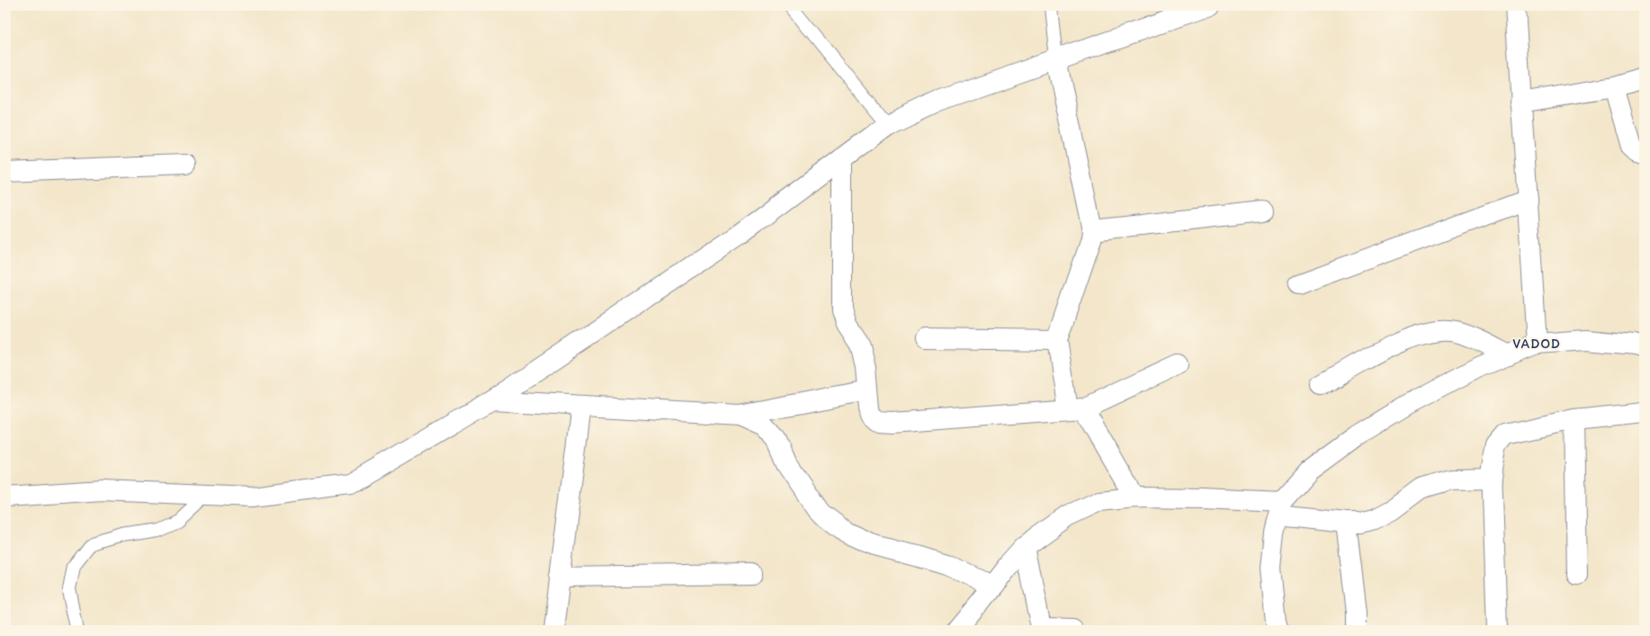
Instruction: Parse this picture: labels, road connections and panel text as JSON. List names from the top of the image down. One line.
{"districts":["VADOD"]}
